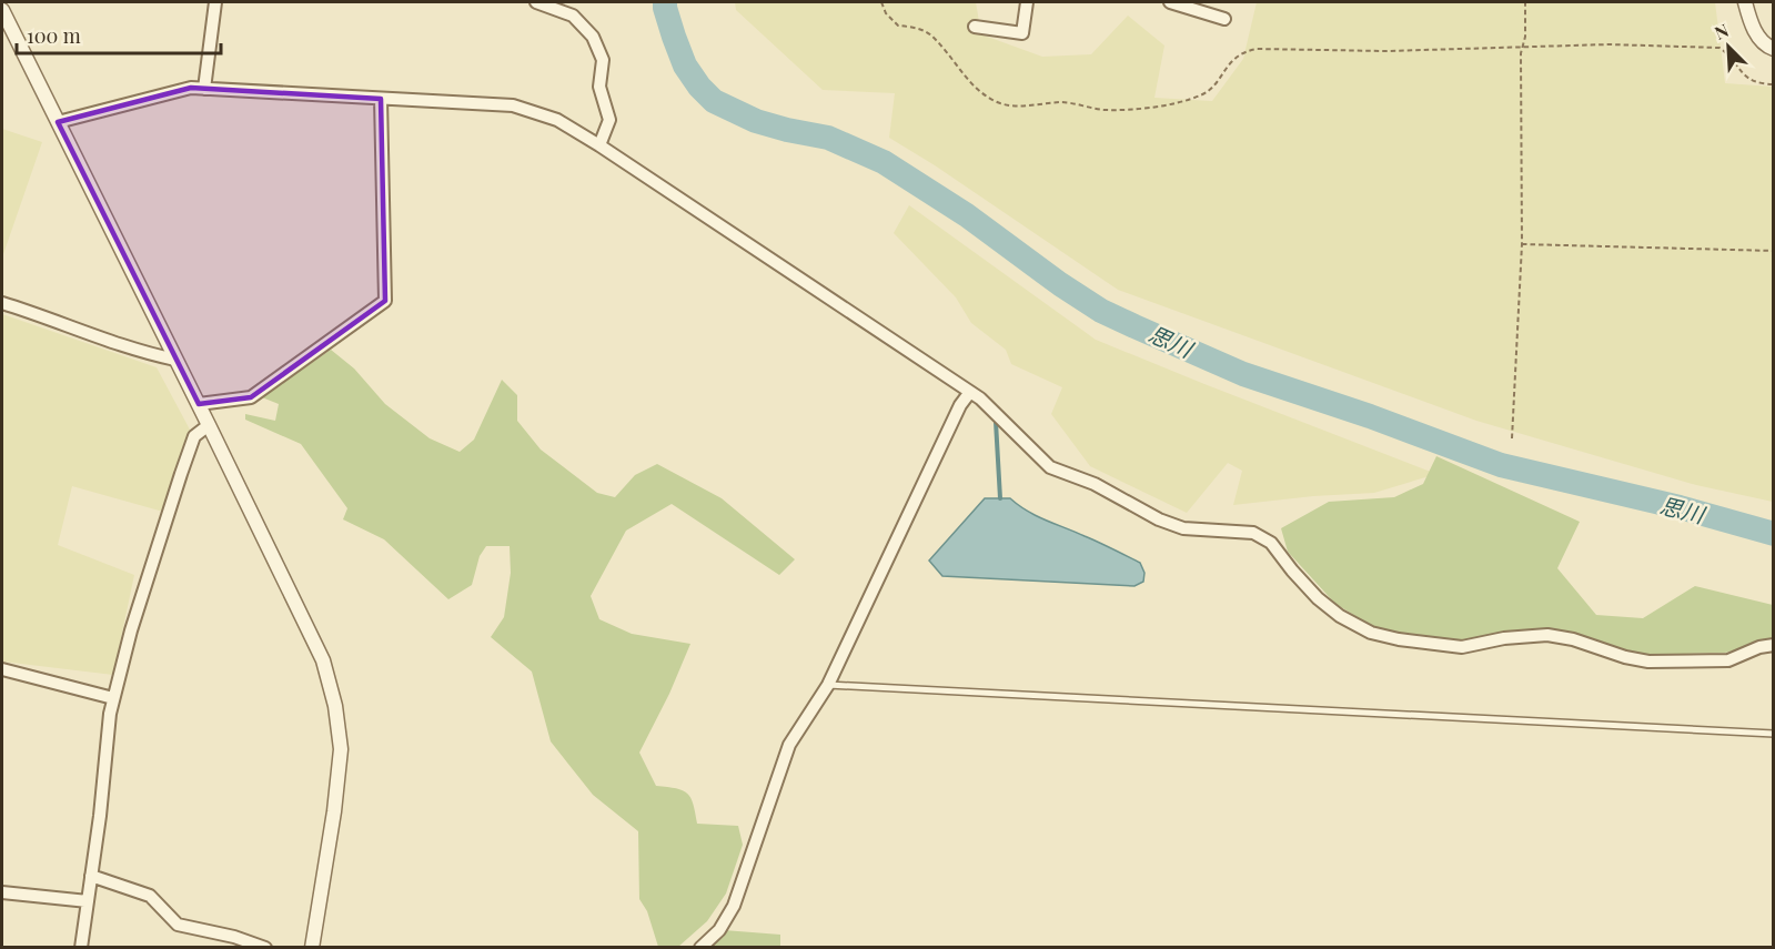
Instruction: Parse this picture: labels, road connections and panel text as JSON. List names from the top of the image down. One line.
{"water":["思川"],"scale_bar":"100 m","north":"top left"}
